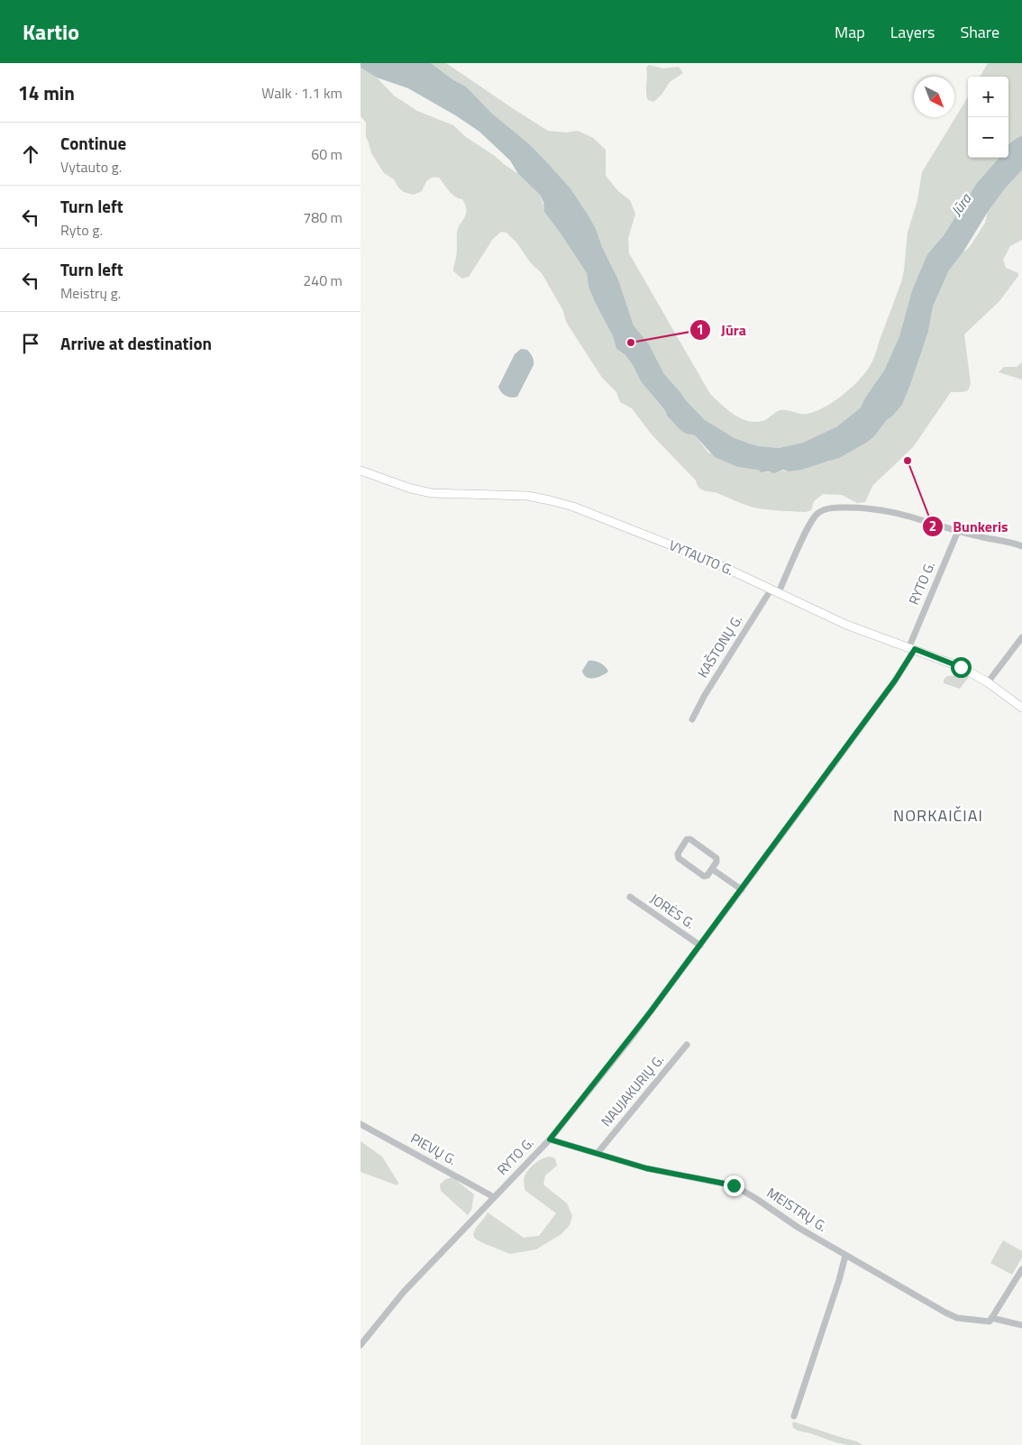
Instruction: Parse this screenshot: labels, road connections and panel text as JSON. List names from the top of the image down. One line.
{"streets":{"main road":["VYTAUTO G."],"street":["RYTO G.","KAŠTONŲ G.","JORĖS G.","NAUJAKURIŲ G.","PIEVŲ G.","MEISTRŲ G."]},"crossings":[["VYTAUTO G.","RYTO G."],["VYTAUTO G.","KAŠTONŲ G."],["RYTO G.","KAŠTONŲ G."],["RYTO G.","JORĖS G."],["RYTO G.","PIEVŲ G."],["RYTO G.","MEISTRŲ G."],["NAUJAKURIŲ G.","MEISTRŲ G."]],"districts":["NORKAIČIAI"],"water":["Jūra"],"places":["Jūra","Bunkeris"],"north":"bottom right","page":{"header":"Kartio","nav":["Map","Layers","Share"],"heading":["14 min","Walk · 1.1 km"],"map_buttons":["+","−"],"list":[["Continue","Vytauto g.","60 m"],["Turn left","Ryto g.","780 m"],["Turn left","Meistrų g.","240 m"],"Arrive at destination"]}}
